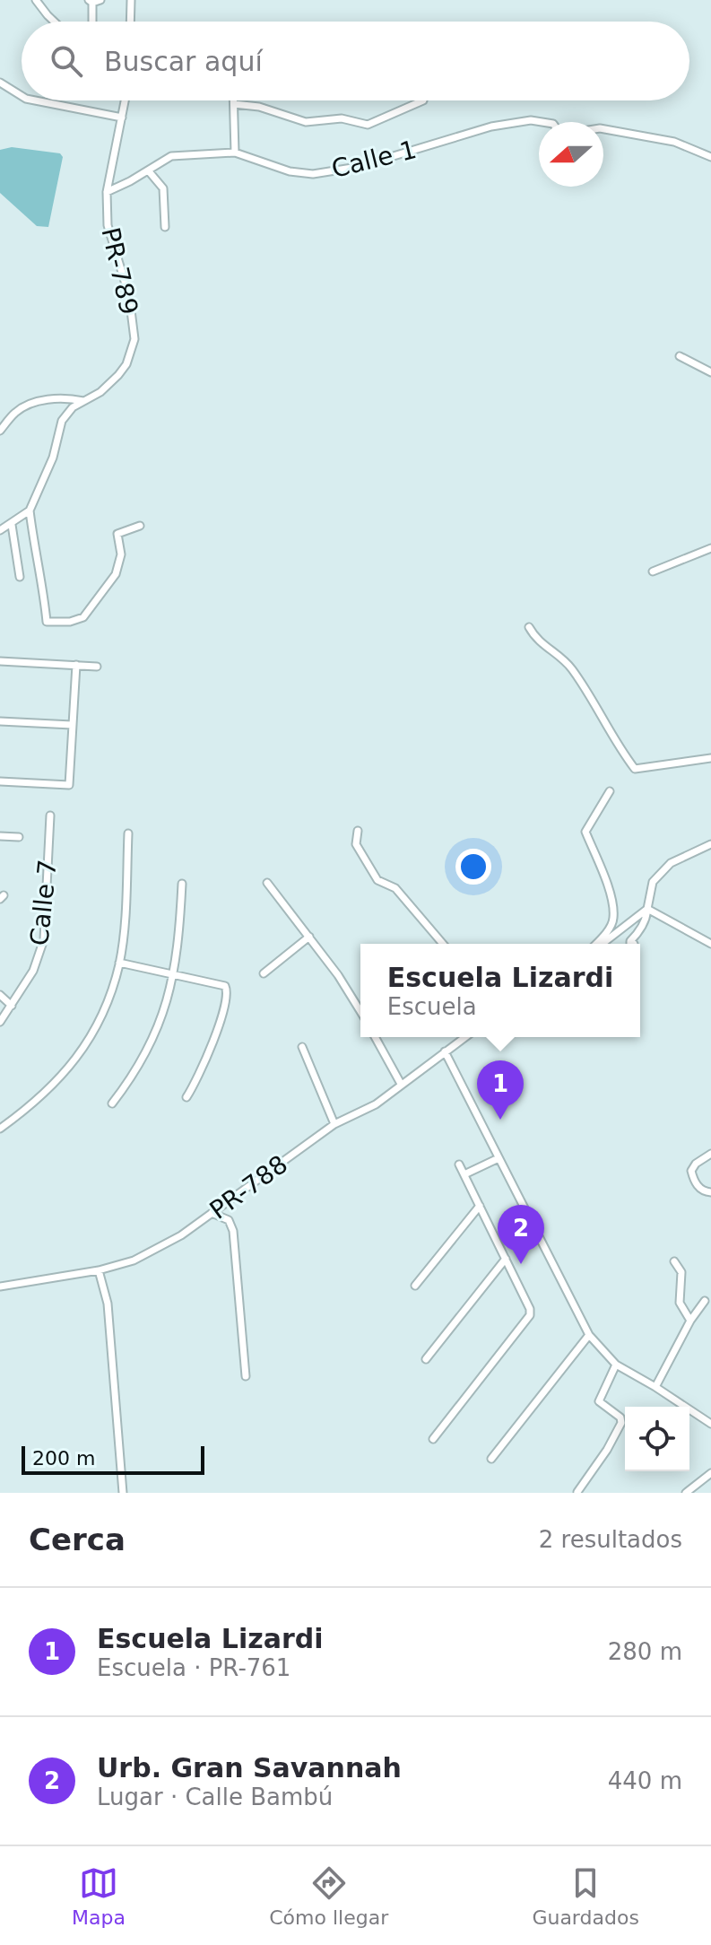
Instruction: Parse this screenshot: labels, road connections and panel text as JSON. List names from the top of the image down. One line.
{"streets":{"street":["Calle 1","PR-789","Calle 7","PR-788"]},"crossings":[["Calle 1","PR-789"]],"scale_bar":"200 m","north":"left","page":{"search":"Buscar aquí","popup":["Escuela Lizardi","Escuela"],"pins":["1","2"],"scale":"200 m","heading":["Cerca","2 resultados"],"list":[{"mark":"1","name":"Escuela Lizardi","note":"Escuela · PR-761","value":"280 m"},{"mark":"2","name":"Urb. Gran Savannah","note":"Lugar · Calle Bambú","value":"440 m"}],"nav":["Mapa","Cómo llegar","Guardados"]}}
